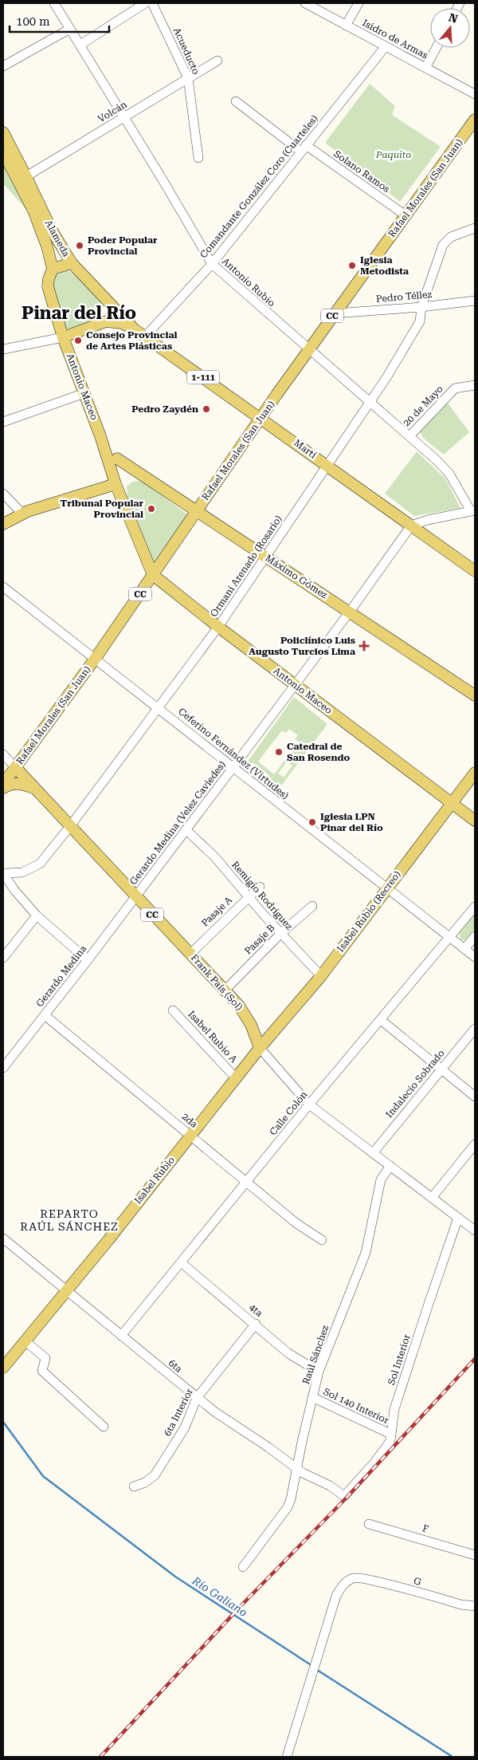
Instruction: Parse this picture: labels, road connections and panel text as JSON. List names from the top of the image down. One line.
{"streets":{"main road":["Rafael Morales (San Juan)","Alameda","CC","1-111","Antonio Maceo","Martí","Máximo Gómez","Isabel Rubio (Recreo)","Frank País (Sol)","Isabel Rubio"],"street":["Isidro de Armas","Acueducto","Volcán","Solano Ramos","Comandante González Coro (Cuarteles)","Antonio Rubio","Pedro Téllez","20 de Mayo","Ormani Arenado (Rosario)","Ceferino Fernández (Virtudes)","Gerardo Medina (Velez Caviedes)","Remigio Rodríguez","Pasaje A","Pasaje B","Gerardo Medina","Isabel Rubio A","Indalecio Sobrado","Calle Colón","2da","4ta","Raúl Sánchez","Sol Interior","6ta","Sol 140 Interior","6ta Interior","F","G"]},"crossings":[["Isidro de Armas","Comandante González Coro (Cuarteles)"],["Acueducto","Volcán"],["Volcán","Alameda"],["Volcán","Antonio Rubio"],["Solano Ramos","Comandante González Coro (Cuarteles)"],["Solano Ramos","Rafael Morales (San Juan)"],["Comandante González Coro (Cuarteles)","Antonio Rubio"],["Comandante González Coro (Cuarteles)","Martí"],["Rafael Morales (San Juan)","Antonio Rubio"],["Rafael Morales (San Juan)","Pedro Téllez"],["Rafael Morales (San Juan)","Antonio Maceo"],["Rafael Morales (San Juan)","Martí"],["Rafael Morales (San Juan)","Máximo Gómez"],["Rafael Morales (San Juan)","Ceferino Fernández (Virtudes)"],["Rafael Morales (San Juan)","Frank País (Sol)"],["Alameda","1-111"],["Alameda","Antonio Maceo"],["Alameda","Martí"],["Antonio Rubio","20 de Mayo"],["Antonio Rubio","Ormani Arenado (Rosario)"],["Pedro Téllez","Ormani Arenado (Rosario)"],["1-111","Antonio Maceo"],["1-111","Martí"],["Antonio Maceo","Ormani Arenado (Rosario)"],["Antonio Maceo","Máximo Gómez"],["Antonio Maceo","Gerardo Medina (Velez Caviedes)"],["Antonio Maceo","Isabel Rubio (Recreo)"],["Martí","Ormani Arenado (Rosario)"],["Martí","Gerardo Medina (Velez Caviedes)"],["Ormani Arenado (Rosario)","Máximo Gómez"],["Ormani Arenado (Rosario)","Ceferino Fernández (Virtudes)"],["Ormani Arenado (Rosario)","Frank País (Sol)"],["Máximo Gómez","Gerardo Medina (Velez Caviedes)"],["Ceferino Fernández (Virtudes)","Gerardo Medina (Velez Caviedes)"],["Ceferino Fernández (Virtudes)","Isabel Rubio (Recreo)"],["Ceferino Fernández (Virtudes)","Calle Colón"],["Gerardo Medina (Velez Caviedes)","Remigio Rodríguez"],["Gerardo Medina (Velez Caviedes)","Gerardo Medina"],["Gerardo Medina (Velez Caviedes)","Frank País (Sol)"],["Remigio Rodríguez","Pasaje A"],["Remigio Rodríguez","Isabel Rubio (Recreo)"],["Remigio Rodríguez","Pasaje B"],["Pasaje A","Frank País (Sol)"],["Isabel Rubio (Recreo)","Frank País (Sol)"],["Isabel Rubio (Recreo)","Isabel Rubio"],["Pasaje B","Frank País (Sol)"],["Gerardo Medina","Frank País (Sol)"],["Gerardo Medina","2da"],["Frank País (Sol)","Indalecio Sobrado"],["Frank País (Sol)","Calle Colón"],["Frank País (Sol)","Isabel Rubio"],["Frank País (Sol)","Raúl Sánchez"],["Frank País (Sol)","Sol Interior"],["Isabel Rubio A","Isabel Rubio"],["Calle Colón","2da"],["Calle Colón","4ta"],["Calle Colón","6ta"],["2da","Isabel Rubio"],["Isabel Rubio","6ta"],["4ta","Raúl Sánchez"],["4ta","6ta Interior"],["Raúl Sánchez","6ta"],["Raúl Sánchez","Sol 140 Interior"],["Sol Interior","6ta"],["Sol Interior","Sol 140 Interior"],["6ta","6ta Interior"]],"districts":["Pinar del Río","REPARTO RAÚL SÁNCHEZ"],"water":["Río Galiano"],"parks":["Paquito"],"places":{"other":["Poder Popular Provincial","Iglesia Metodista","Consejo Provincial de Artes Plásticas","Pedro Zaydén","Tribunal Popular Provincial","Catedral de San Rosendo","Iglesia LPN Pinar del Río"],"health":["Policlínico Luis Augusto Turcios Lima"]},"scale_bar":"100 m","north":"top"}
